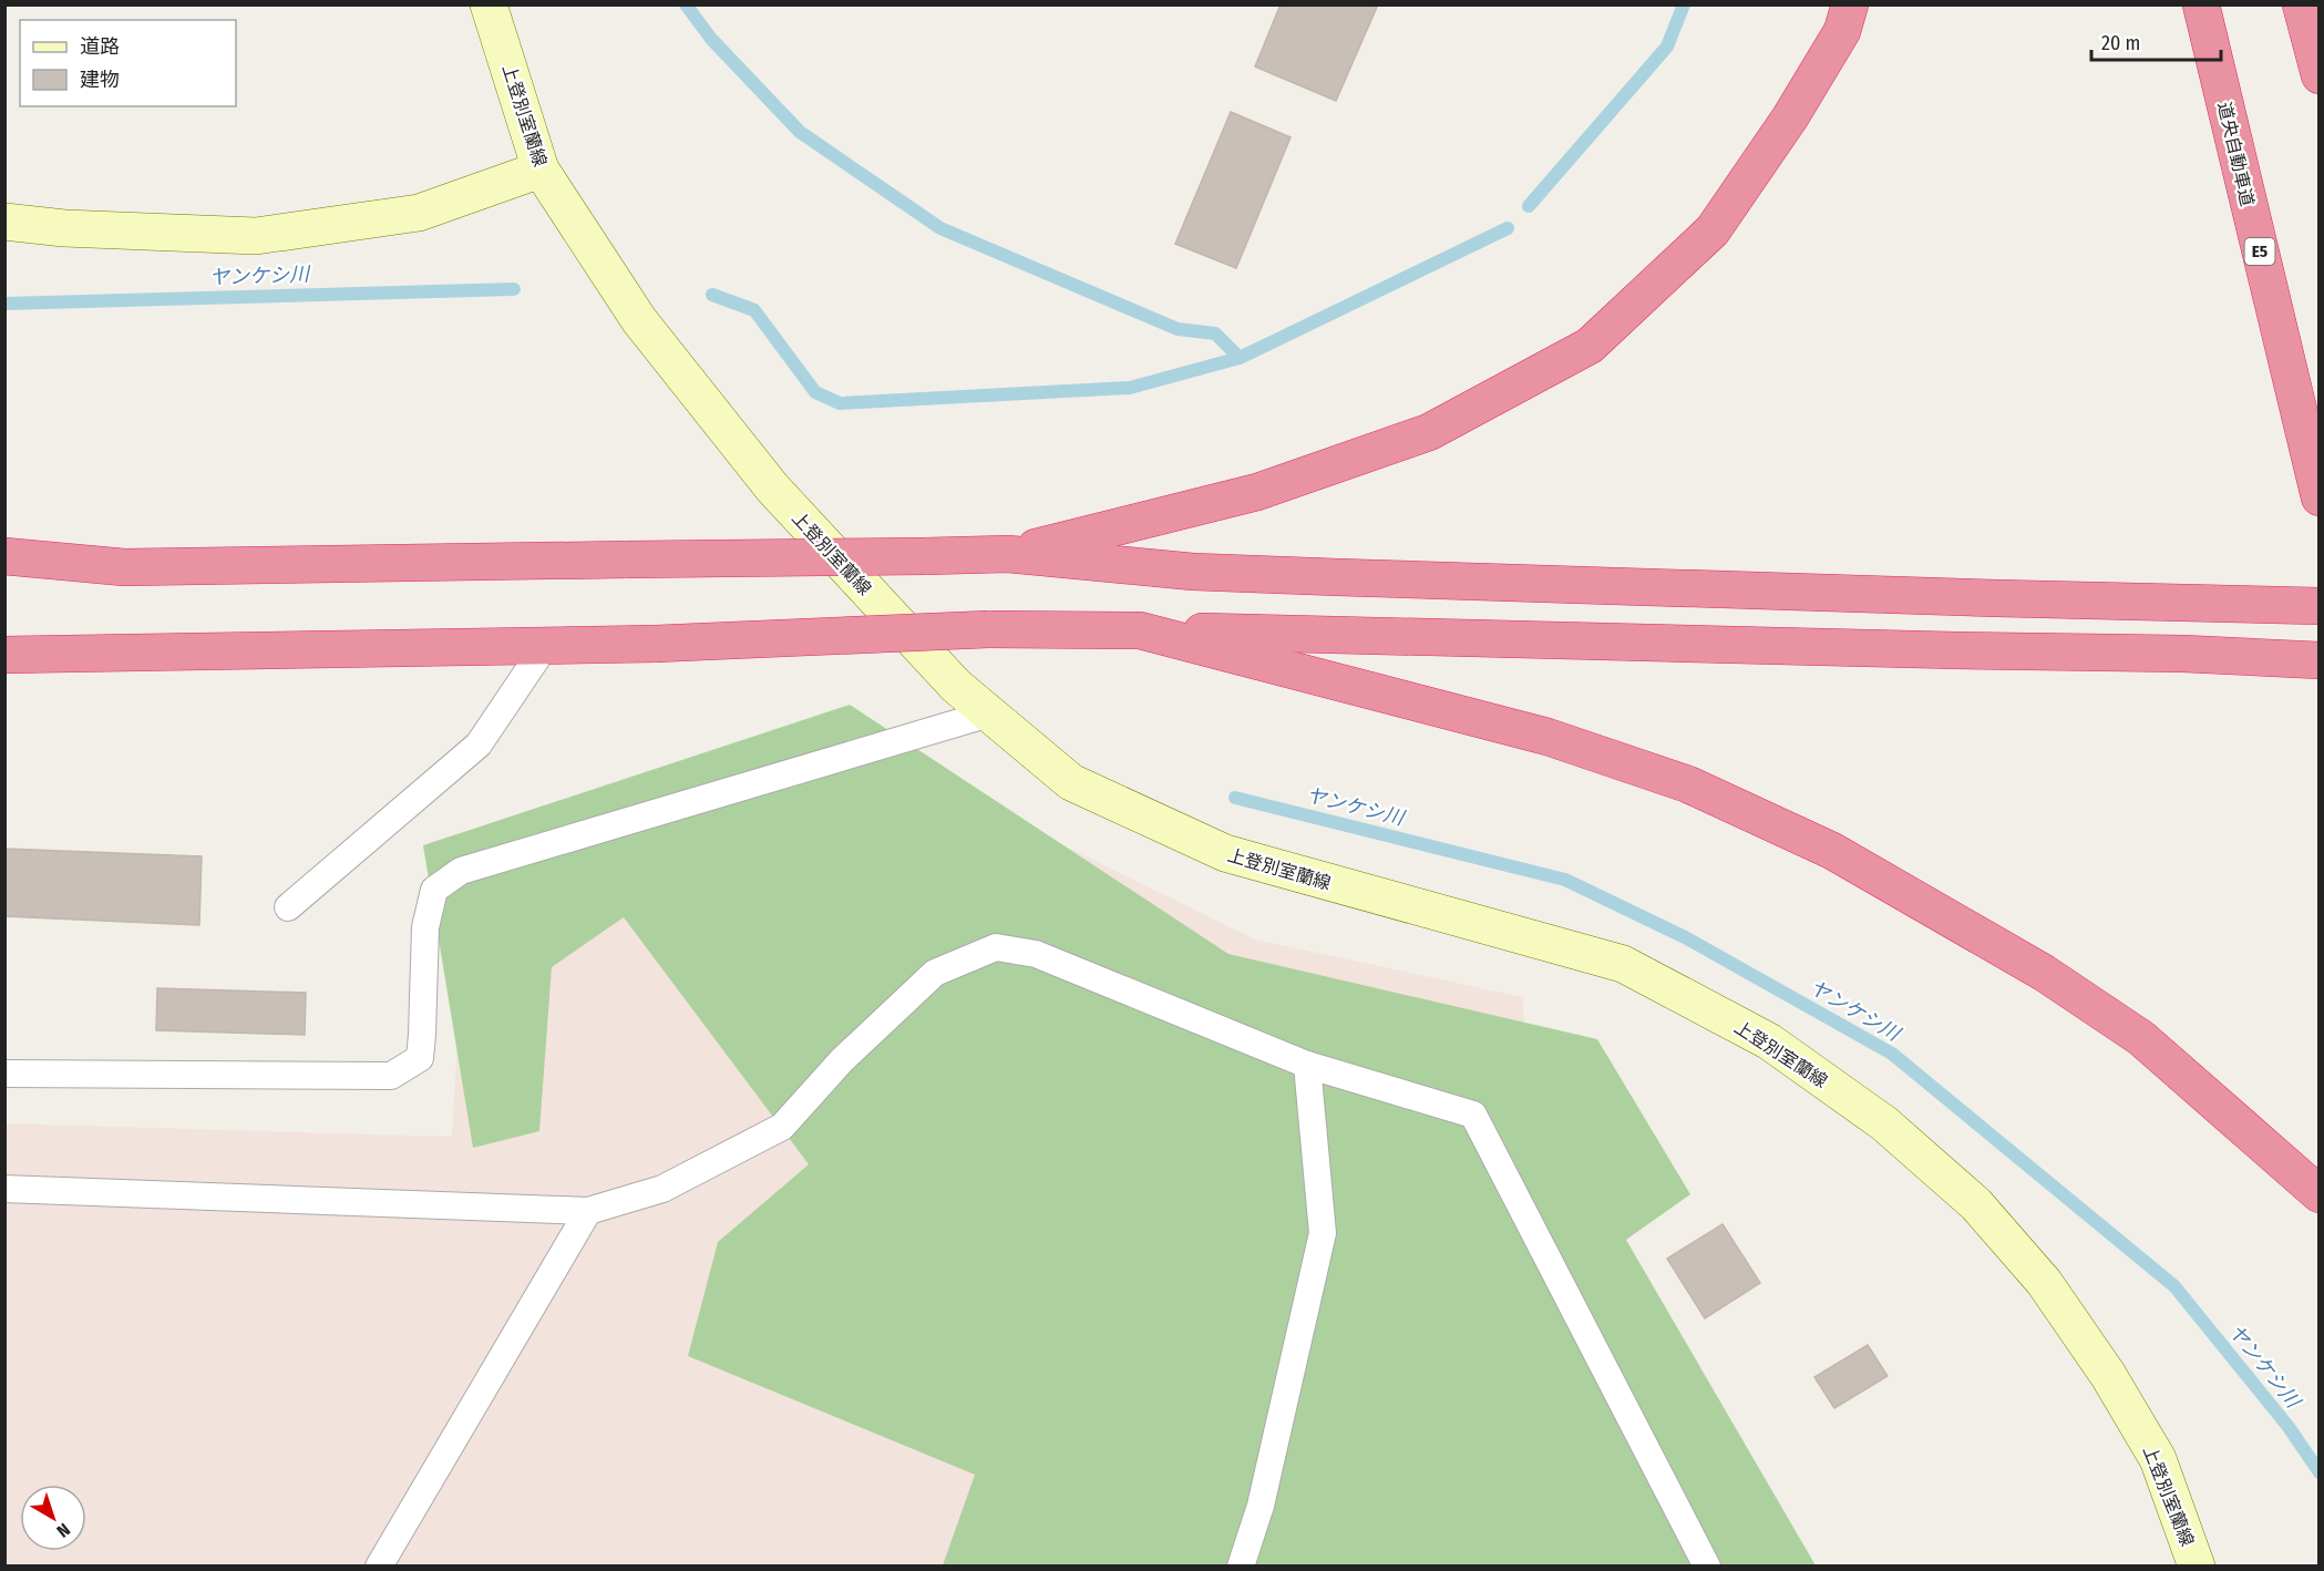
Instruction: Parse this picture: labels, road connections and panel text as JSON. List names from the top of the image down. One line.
{"streets":{"highway":["道央自動車道","E5"],"main road":["上登別室蘭線"]},"water":["ヤンケシ川"],"legend":["道路","建物"],"scale_bar":"20 m","north":"bottom right"}
